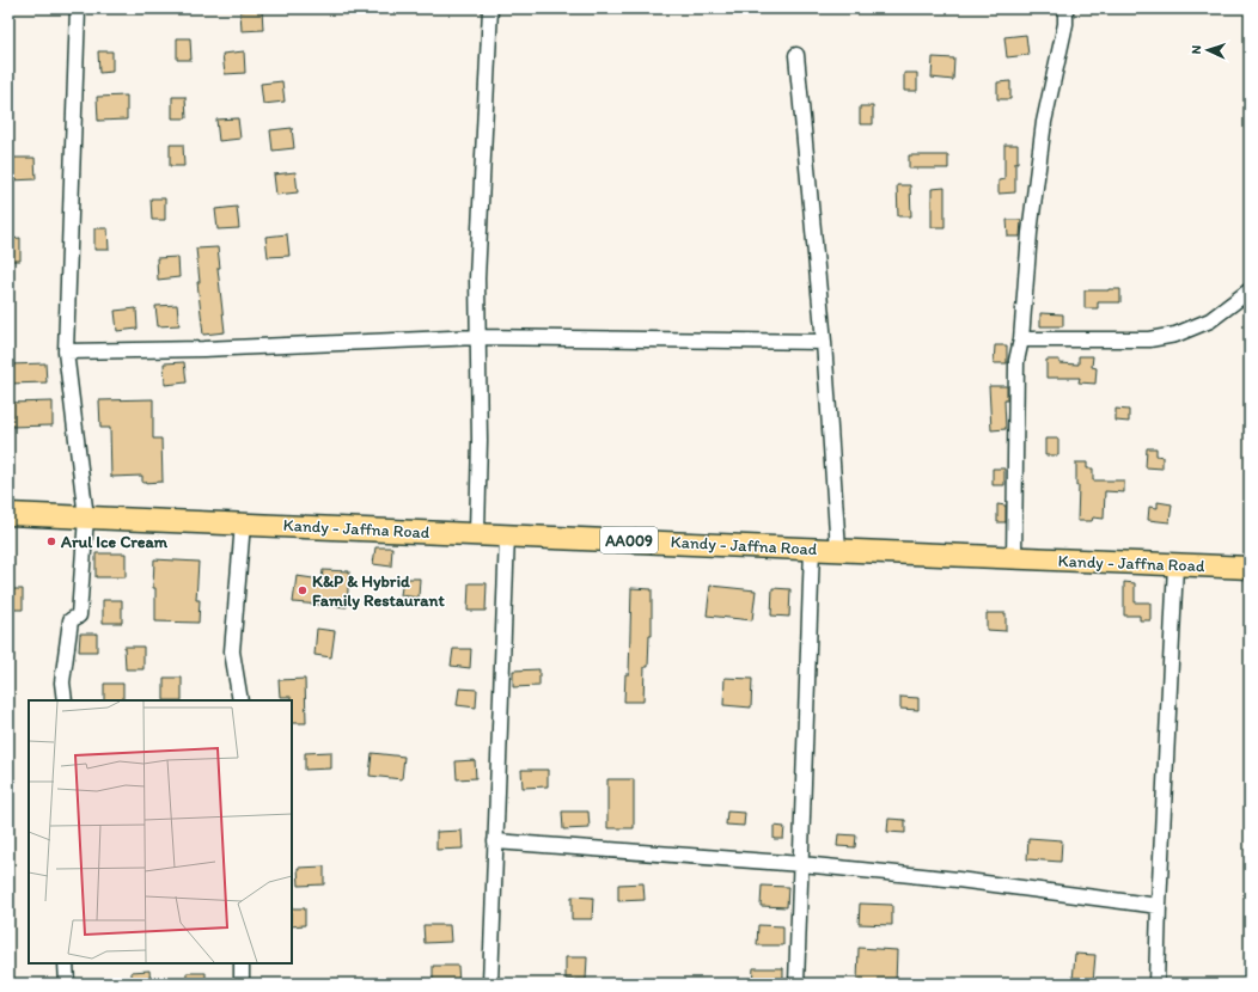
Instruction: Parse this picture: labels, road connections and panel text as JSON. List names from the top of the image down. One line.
{"streets":{"highway":["Kandy - Jaffna Road","AA009"]},"places":["Arul Ice Cream","K&P & Hybrid Family Restaurant"],"north":"left"}
